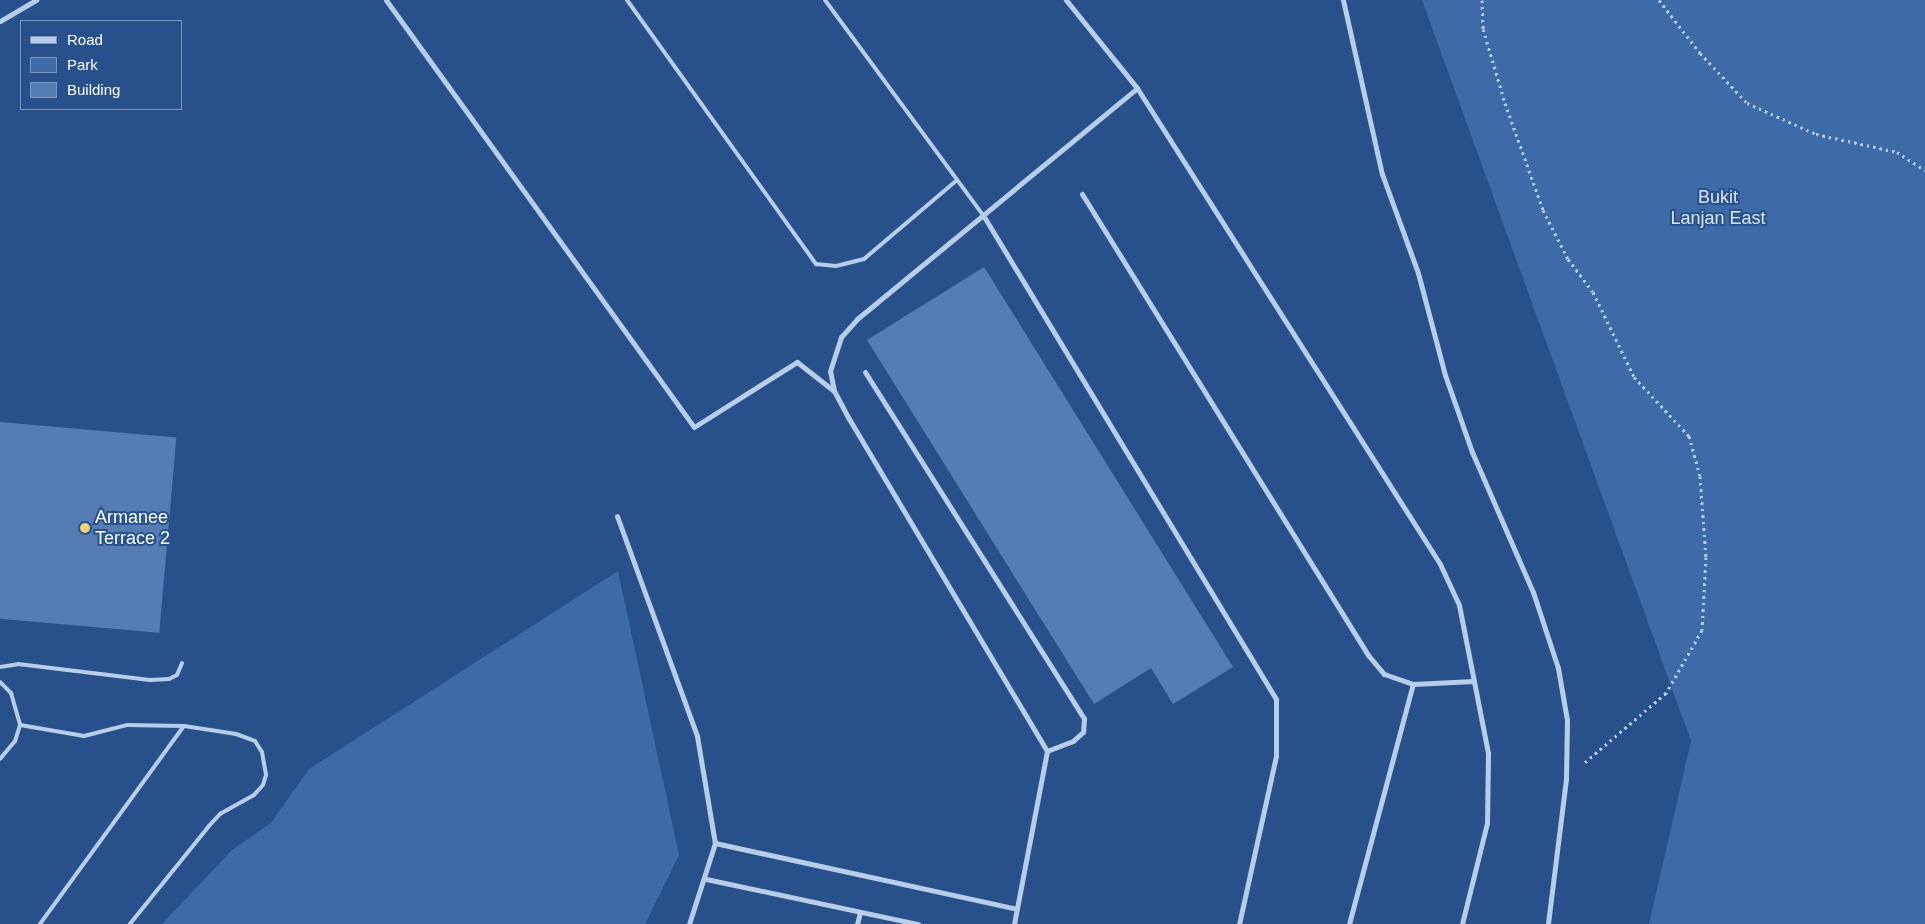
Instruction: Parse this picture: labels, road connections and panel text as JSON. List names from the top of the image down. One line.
{"parks":["Bukit Lanjan East"],"places":["Armanee Terrace 2"],"legend":["Road","Park","Building"]}
